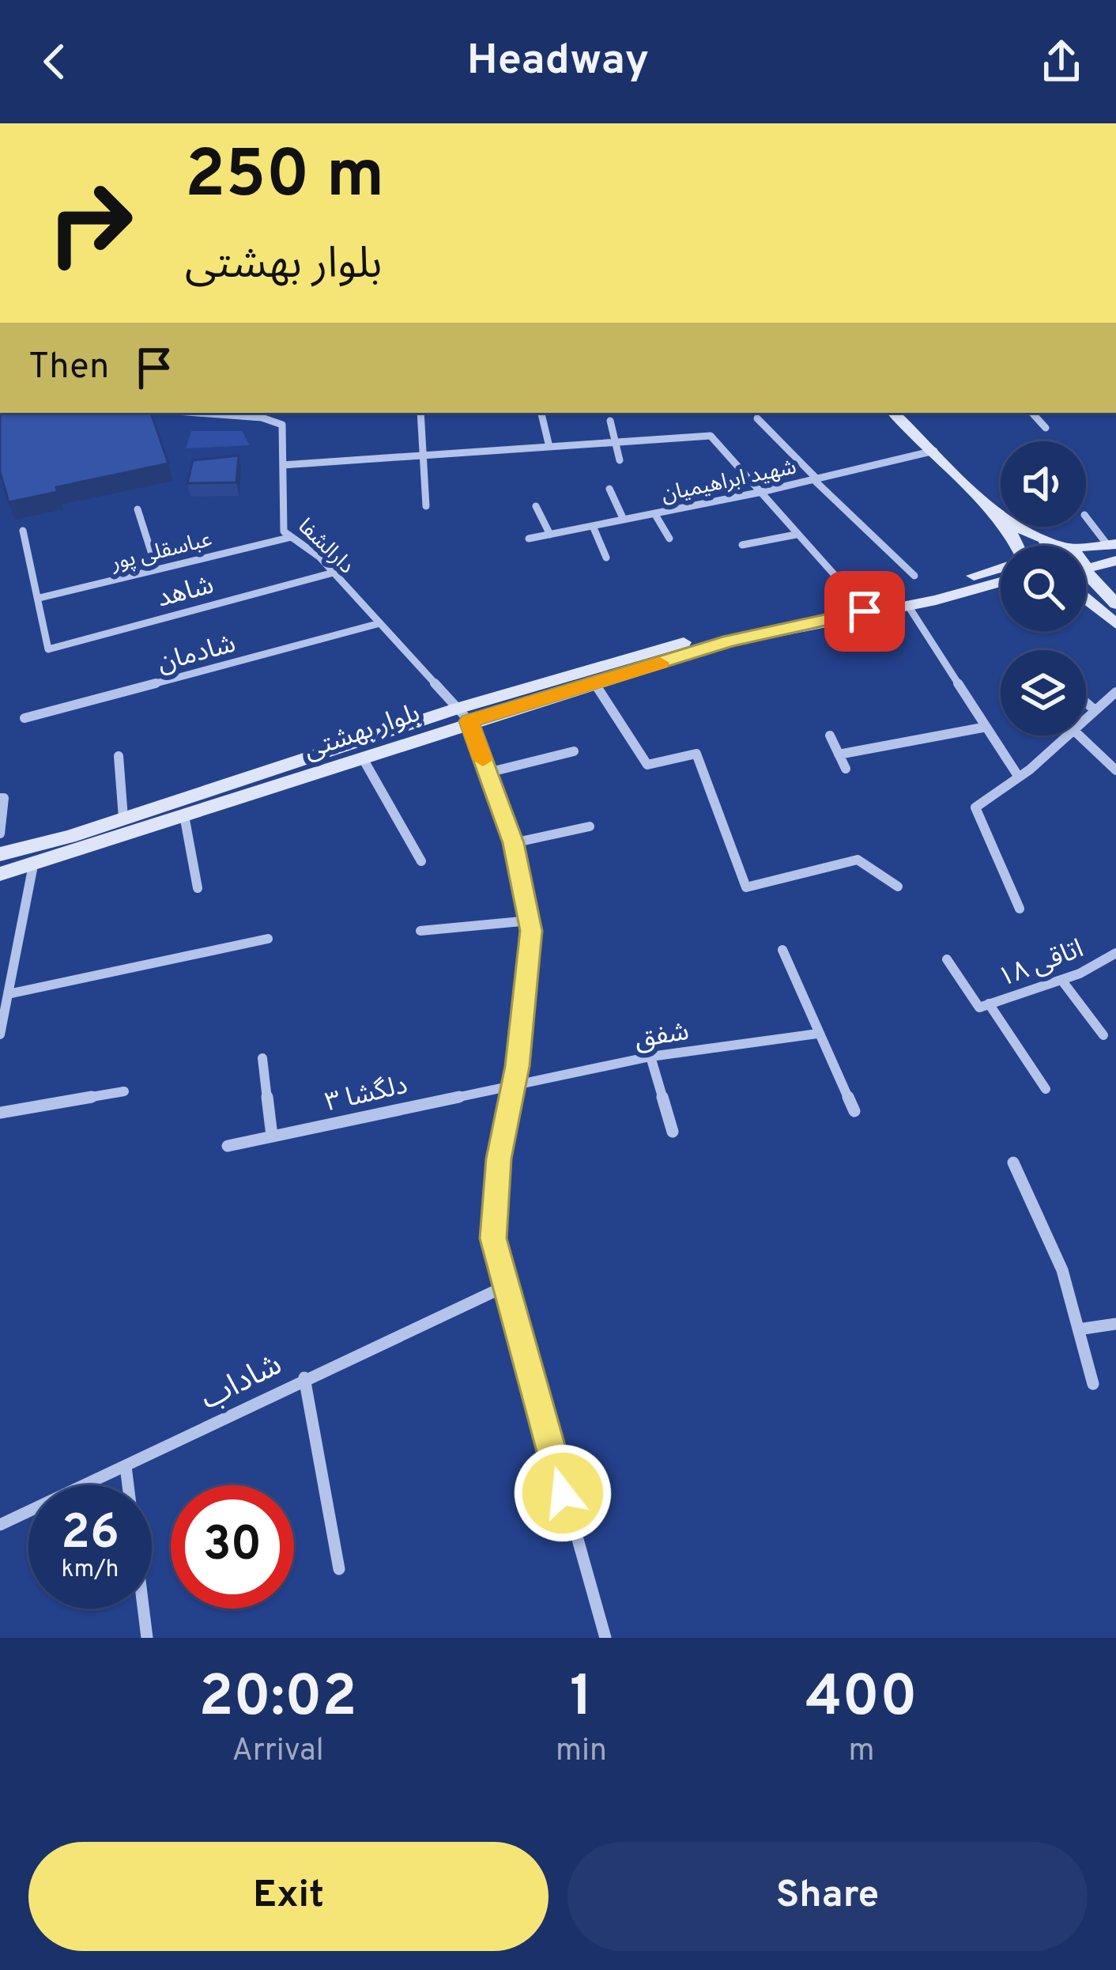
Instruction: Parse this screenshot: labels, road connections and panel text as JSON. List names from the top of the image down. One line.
{"streets":{"main road":["بلوار بهشتی"],"street":["شهید ابراهیمیان","دارالشفا","عباسقلی پور","شاهد","شادمان","اتاقی ۱۸","شفق","دلگشا ۳","شاداب"]},"crossings":[["دارالشفا","عباسقلی پور"],["دارالشفا","شاهد"],["دارالشفا","شادمان"],["دارالشفا","بلوار بهشتی"],["عباسقلی پور","شاهد"],["شفق","دلگشا ۳"]],"page":{"header":"Headway","turn":["250 m","بلوار بهشتی"],"then":"Then","speed":"26 km/h","limit":"30","eta":["20:02","Arrival","1","min","400","m"],"buttons":["Exit","Share"]}}
